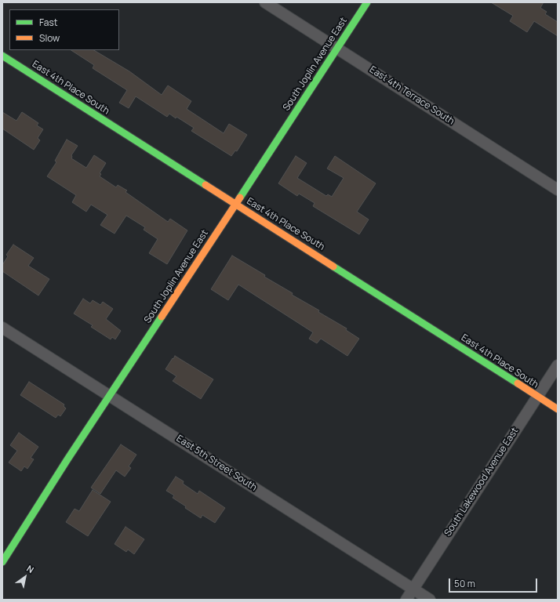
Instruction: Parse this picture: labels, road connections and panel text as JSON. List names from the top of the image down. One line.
{"streets":{"street":["South Joplin Avenue East","East 4th Place South","East 4th Terrace South","East 5th Street South","South Lakewood Avenue East"]},"crossings":[["South Joplin Avenue East","East 4th Place South"],["South Joplin Avenue East","East 4th Terrace South"],["South Joplin Avenue East","East 5th Street South"],["East 4th Place South","South Lakewood Avenue East"],["East 5th Street South","South Lakewood Avenue East"]],"legend":["Fast","Slow"],"scale_bar":"50 m","north":"top right"}
